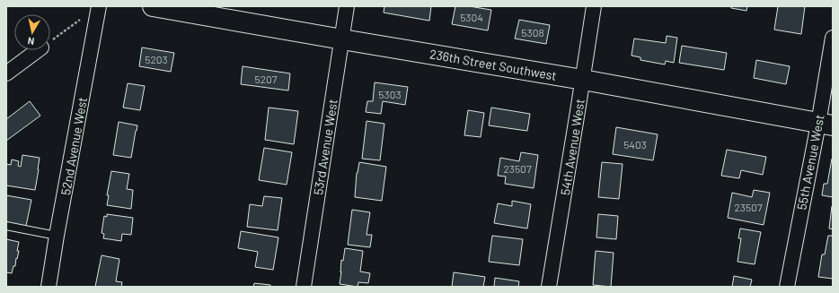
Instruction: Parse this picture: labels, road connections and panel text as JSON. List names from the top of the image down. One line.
{"streets":{"main road":["236th Street Southwest"],"street":["52nd Avenue West","53rd Avenue West","54th Avenue West","55th Avenue West"]},"crossings":[["236th Street Southwest","53rd Avenue West"],["236th Street Southwest","54th Avenue West"],["236th Street Southwest","55th Avenue West"]],"house_numbers":["5304","5308","5203","5207","5303","5403","23507","23507"],"north":"bottom"}
